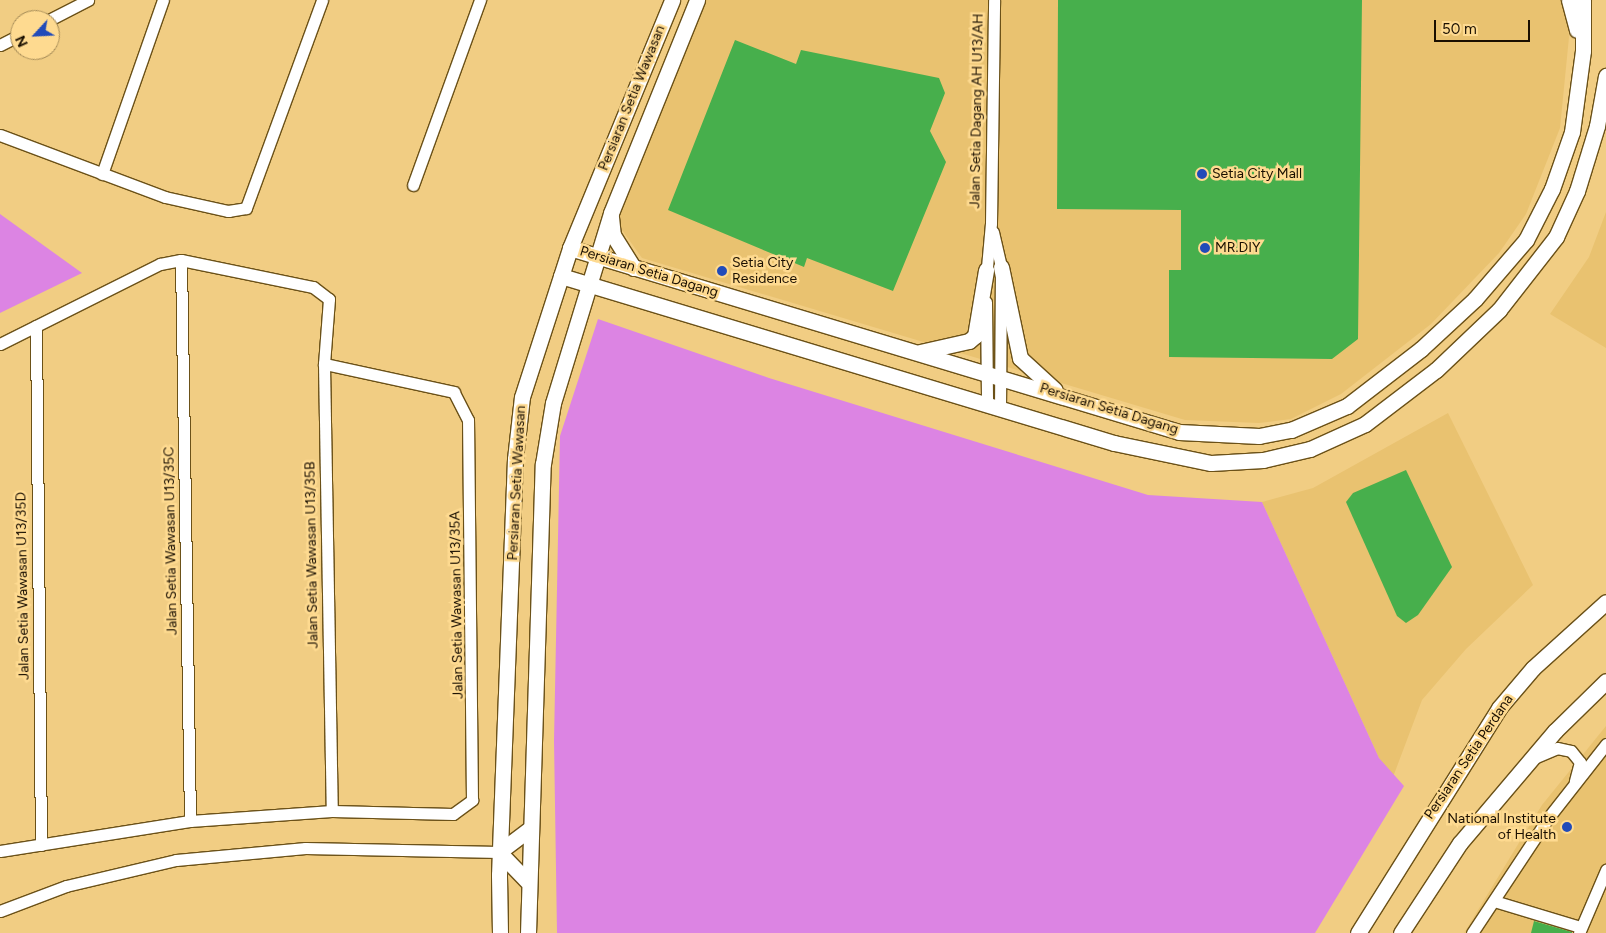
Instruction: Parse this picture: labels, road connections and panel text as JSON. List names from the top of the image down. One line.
{"streets":{"street":["Persiaran Setia Wawasan","Jalan Setia Dagang AH U13/AH","Persiaran Setia Dagang","Jalan Setia Wawasan U13/35C","Jalan Setia Wawasan U13/35B","Jalan Setia Wawasan U13/35D","Jalan Setia Wawasan U13/35A","Persiaran Setia Perdana"]},"crossings":[["Persiaran Setia Wawasan","Persiaran Setia Dagang"],["Jalan Setia Dagang AH U13/AH","Persiaran Setia Dagang"],["Jalan Setia Wawasan U13/35C","Jalan Setia Wawasan U13/35B"],["Jalan Setia Wawasan U13/35B","Jalan Setia Wawasan U13/35A"]],"places":["Setia City Mall","MR.DIY","Setia City Residence","National Institute of Health"],"scale_bar":"50 m","north":"bottom left"}
